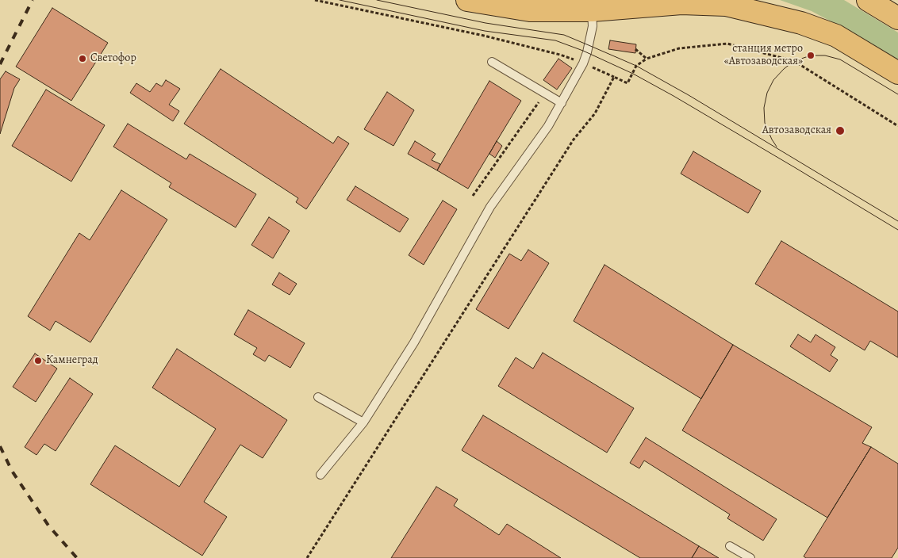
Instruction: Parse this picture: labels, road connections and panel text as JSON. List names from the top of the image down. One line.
{"places":["станция метро «Автозаводская»","Светофор","Автозаводская","Камнеград"]}
